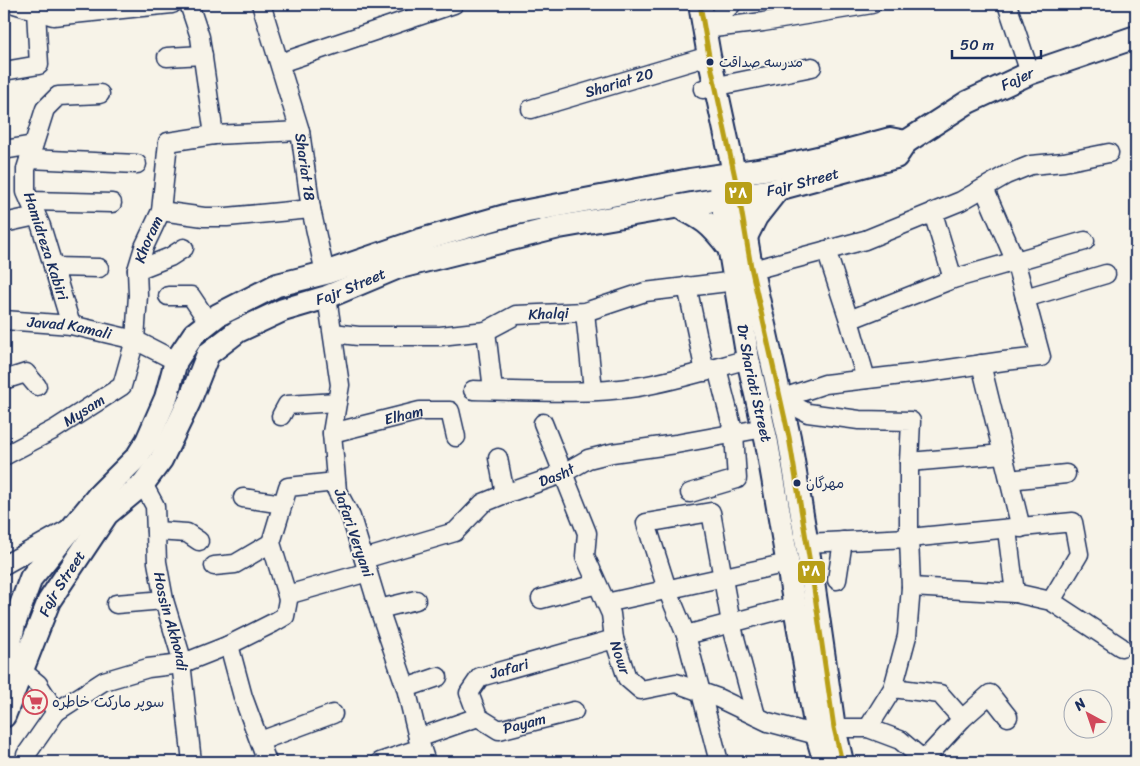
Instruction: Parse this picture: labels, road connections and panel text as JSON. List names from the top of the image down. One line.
{"streets":{"main road":["Fajer","Fajr Street","Dr Shariati Street"],"street":["Shariat 20","Shariat 18","Khoram","Hamidreza Kabiri","Khalqi","Javad Kamali","Mysam","Elham","Dasht","Jafari Veryani","Hossin Akhondi","Nowr","Jafari","Payam"]},"crossings":[["Fajer","Fajr Street"],["Shariat 20","Dr Shariati Street"],["Fajr Street","Dr Shariati Street"],["Fajr Street","Jafari Veryani"],["Fajr Street","Hossin Akhondi"],["Khoram","Javad Kamali"],["Khoram","Mysam"],["Hamidreza Kabiri","Javad Kamali"],["Khalqi","Dr Shariati Street"],["Khalqi","Jafari Veryani"],["Javad Kamali","Mysam"],["Dr Shariati Street","Dasht"],["Dr Shariati Street","Nowr"],["Elham","Jafari Veryani"],["Dasht","Jafari Veryani"],["Dasht","Nowr"],["Nowr","Jafari"],["Jafari","Payam"]],"places":{"other":["مدرسه صداقت","مهرگان"],"supermarket":["سوپر مارکت خاطره"]},"lines":["transit line ۲۸"],"scale_bar":"50 m","north":"top left"}
